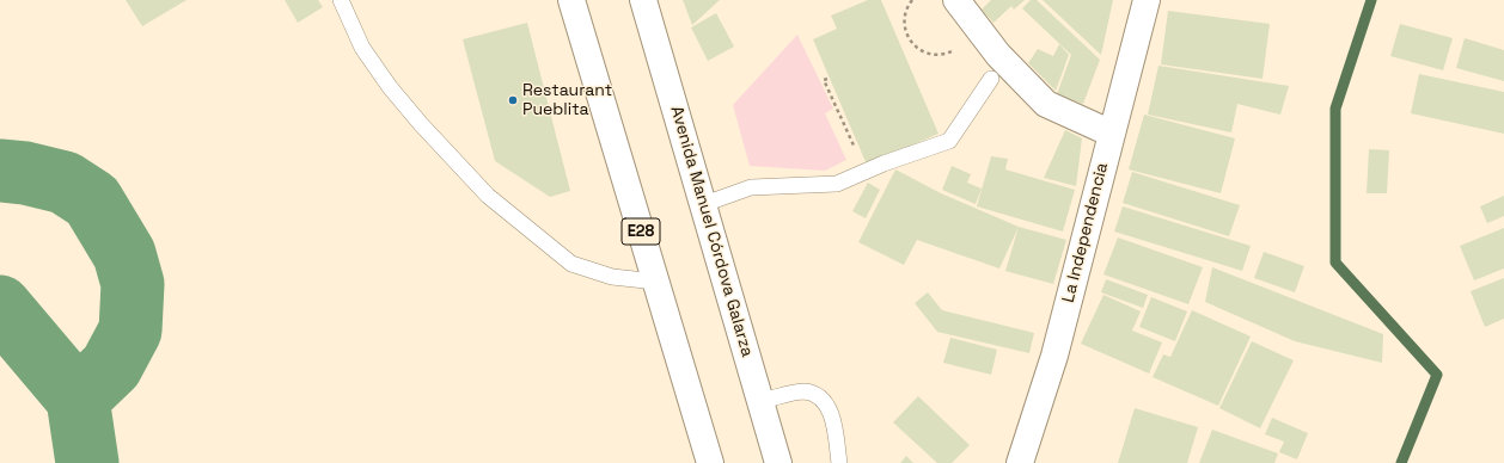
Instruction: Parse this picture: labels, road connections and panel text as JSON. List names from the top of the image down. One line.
{"streets":{"main road":["E28","Avenida Manuel Córdova Galarza","La Independencia"]},"places":["Restaurant Pueblita"]}
